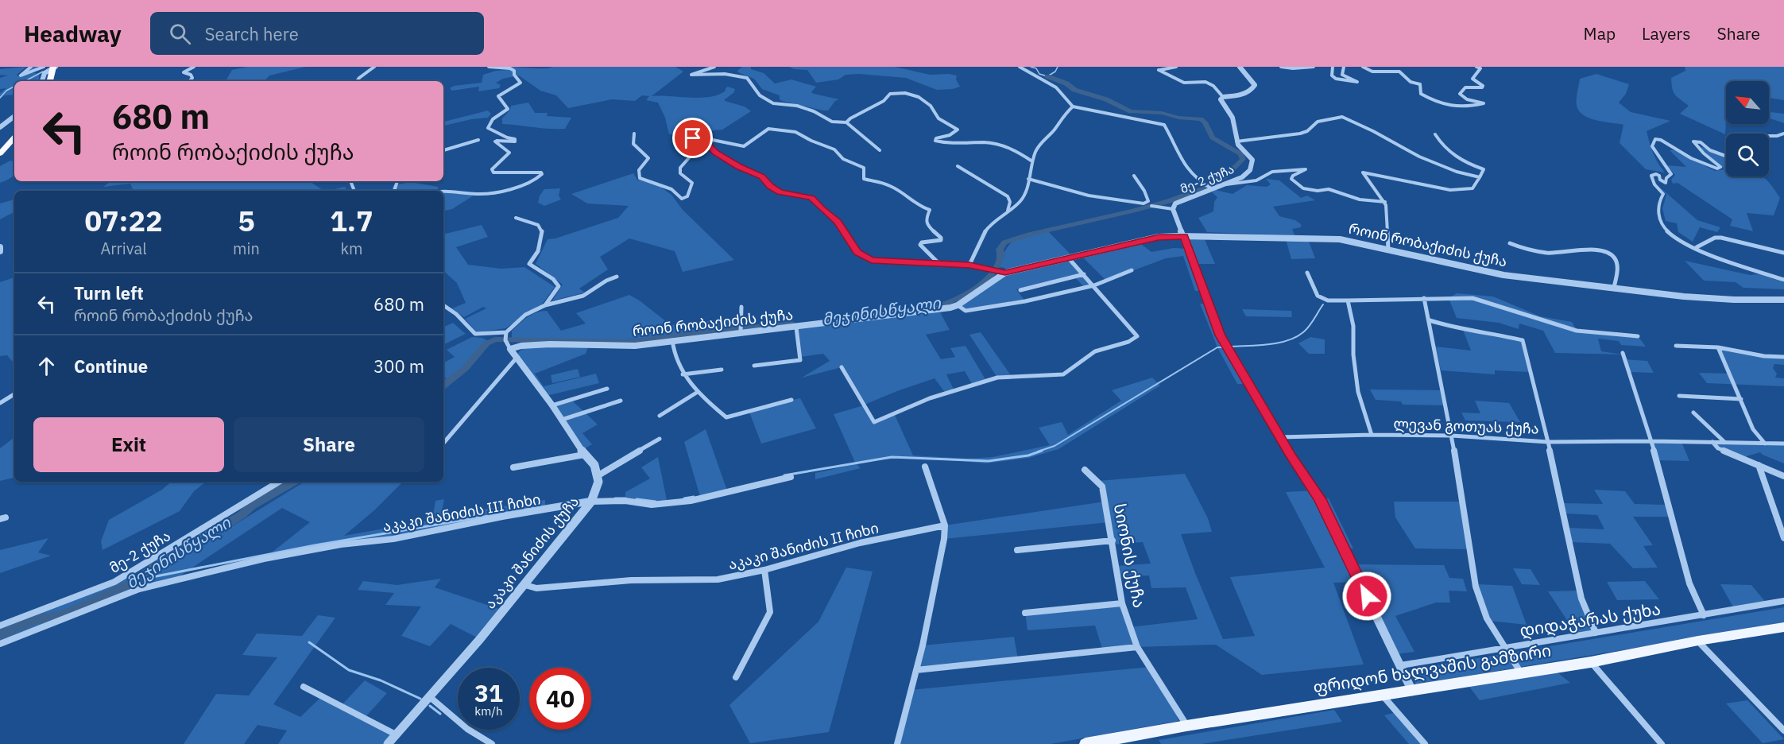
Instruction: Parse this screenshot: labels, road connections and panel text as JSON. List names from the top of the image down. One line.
{"streets":{"main road":["ფრიდონ ხალვაშის გამზირი"],"street":["მე-2 ქუჩა","როინ რობაქიძის ქუჩა","ლევან გოთუას ქუჩა","აკაკი შანიძის III ჩიხი","აკაკი შანიძის II ჩიხი","აკაკი შანიძის ქუჩა","სიონის ქუჩა","დიდაჭარას ქუხა"]},"crossings":[["მე-2 ქუჩა","როინ რობაქიძის ქუჩა"],["მე-2 ქუჩა","ლევან გოთუას ქუჩა"],["მე-2 ქუჩა","დიდაჭარას ქუხა"],["მე-2 ქუჩა","ფრიდონ ხალვაშის გამზირი"],["აკაკი შანიძის III ჩიხი","აკაკი შანიძის ქუჩა"],["აკაკი შანიძის II ჩიხი","აკაკი შანიძის ქუჩა"],["სიონის ქუჩა","ფრიდონ ხალვაშის გამზირი"]],"water":["მეჯინისწყალი"],"north":"top left","page":{"header":"Headway","search":"Search here","nav":["Map","Layers","Share"],"turn":["680 m","როინ რობაქიძის ქუჩა"],"eta":["07:22","Arrival","5","min","1.7","km"],"list":[{"name":"Turn left","note":"როინ რობაქიძის ქუჩა","value":"680 m"},{"name":"Continue","value":"300 m"}],"buttons":["Exit","Share"],"speed":"31 km/h","limit":"40"}}
